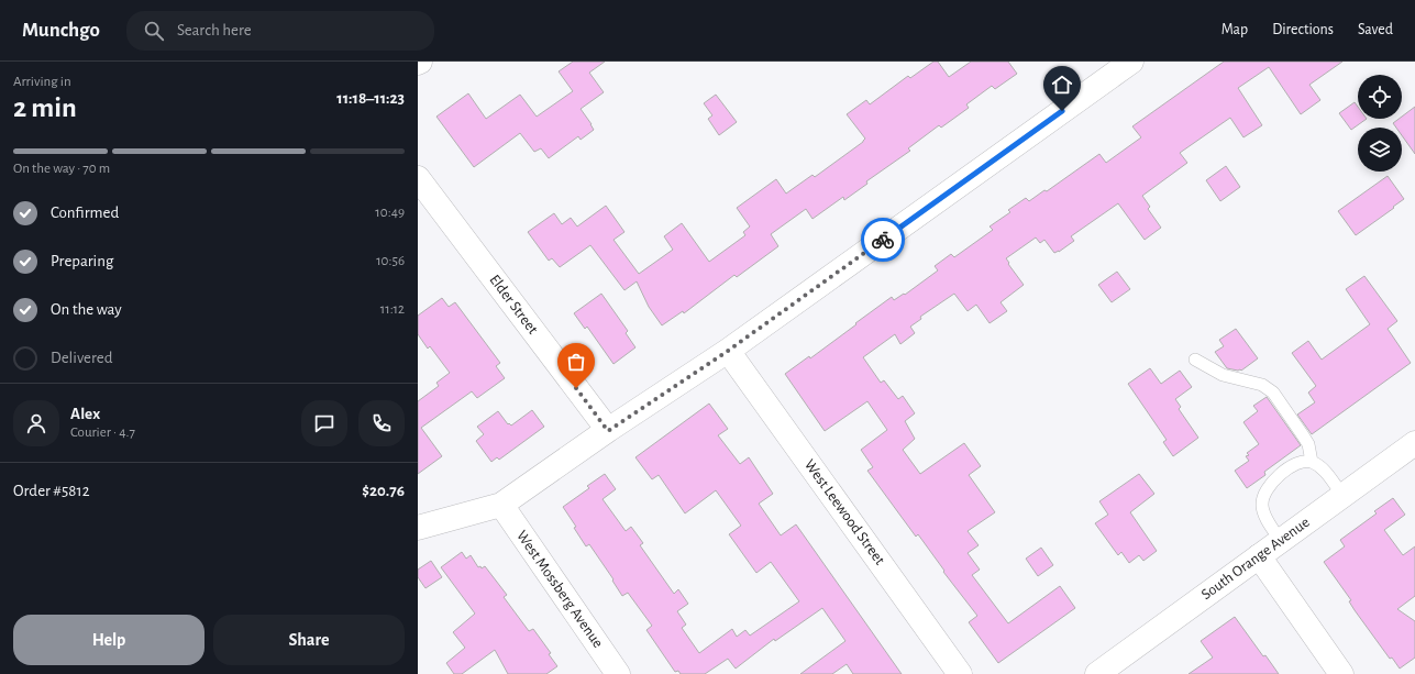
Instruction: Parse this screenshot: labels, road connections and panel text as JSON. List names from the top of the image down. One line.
{"streets":{"street":["Elder Street","West Leewood Street","South Orange Avenue","West Mossberg Avenue"]},"page":{"header":"Munchgo","search":"Search here","nav":["Map","Directions","Saved"],"heading":["2 min","Arriving in","11:18–11:23"],"panel":["Alex","Courier · 4.7","Order #5812","$20.76"],"bar":"On the way · 70 m","list":[["Confirmed","10:49"],["Preparing","10:56"],["On the way","11:12"],"Delivered"],"buttons":["Help","Share"]}}
